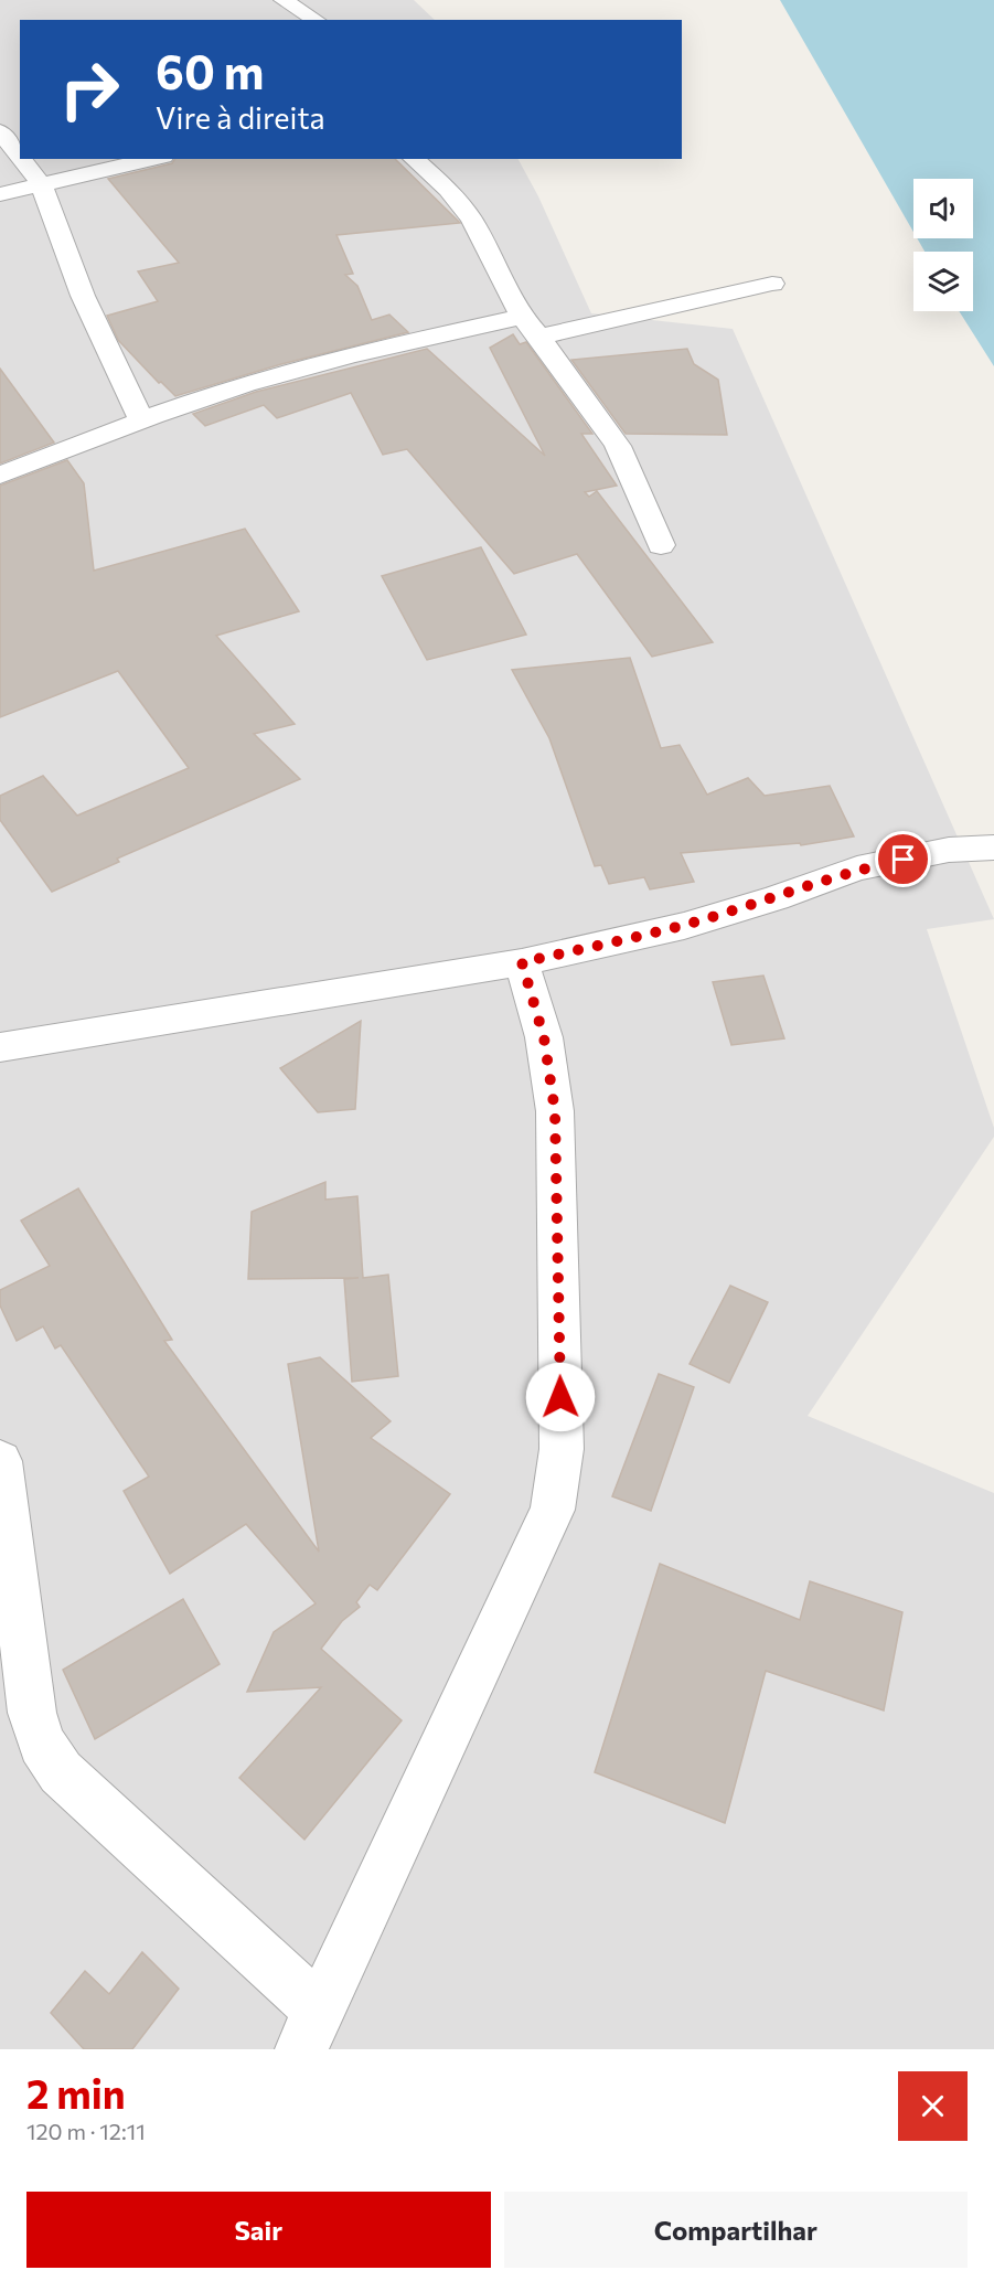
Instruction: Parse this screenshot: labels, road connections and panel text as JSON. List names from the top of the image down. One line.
{"page":{"turn":["60 m","Vire à direita"],"heading":["2 min","120 m · 12:11"],"buttons":["Sair","Compartilhar"]}}
